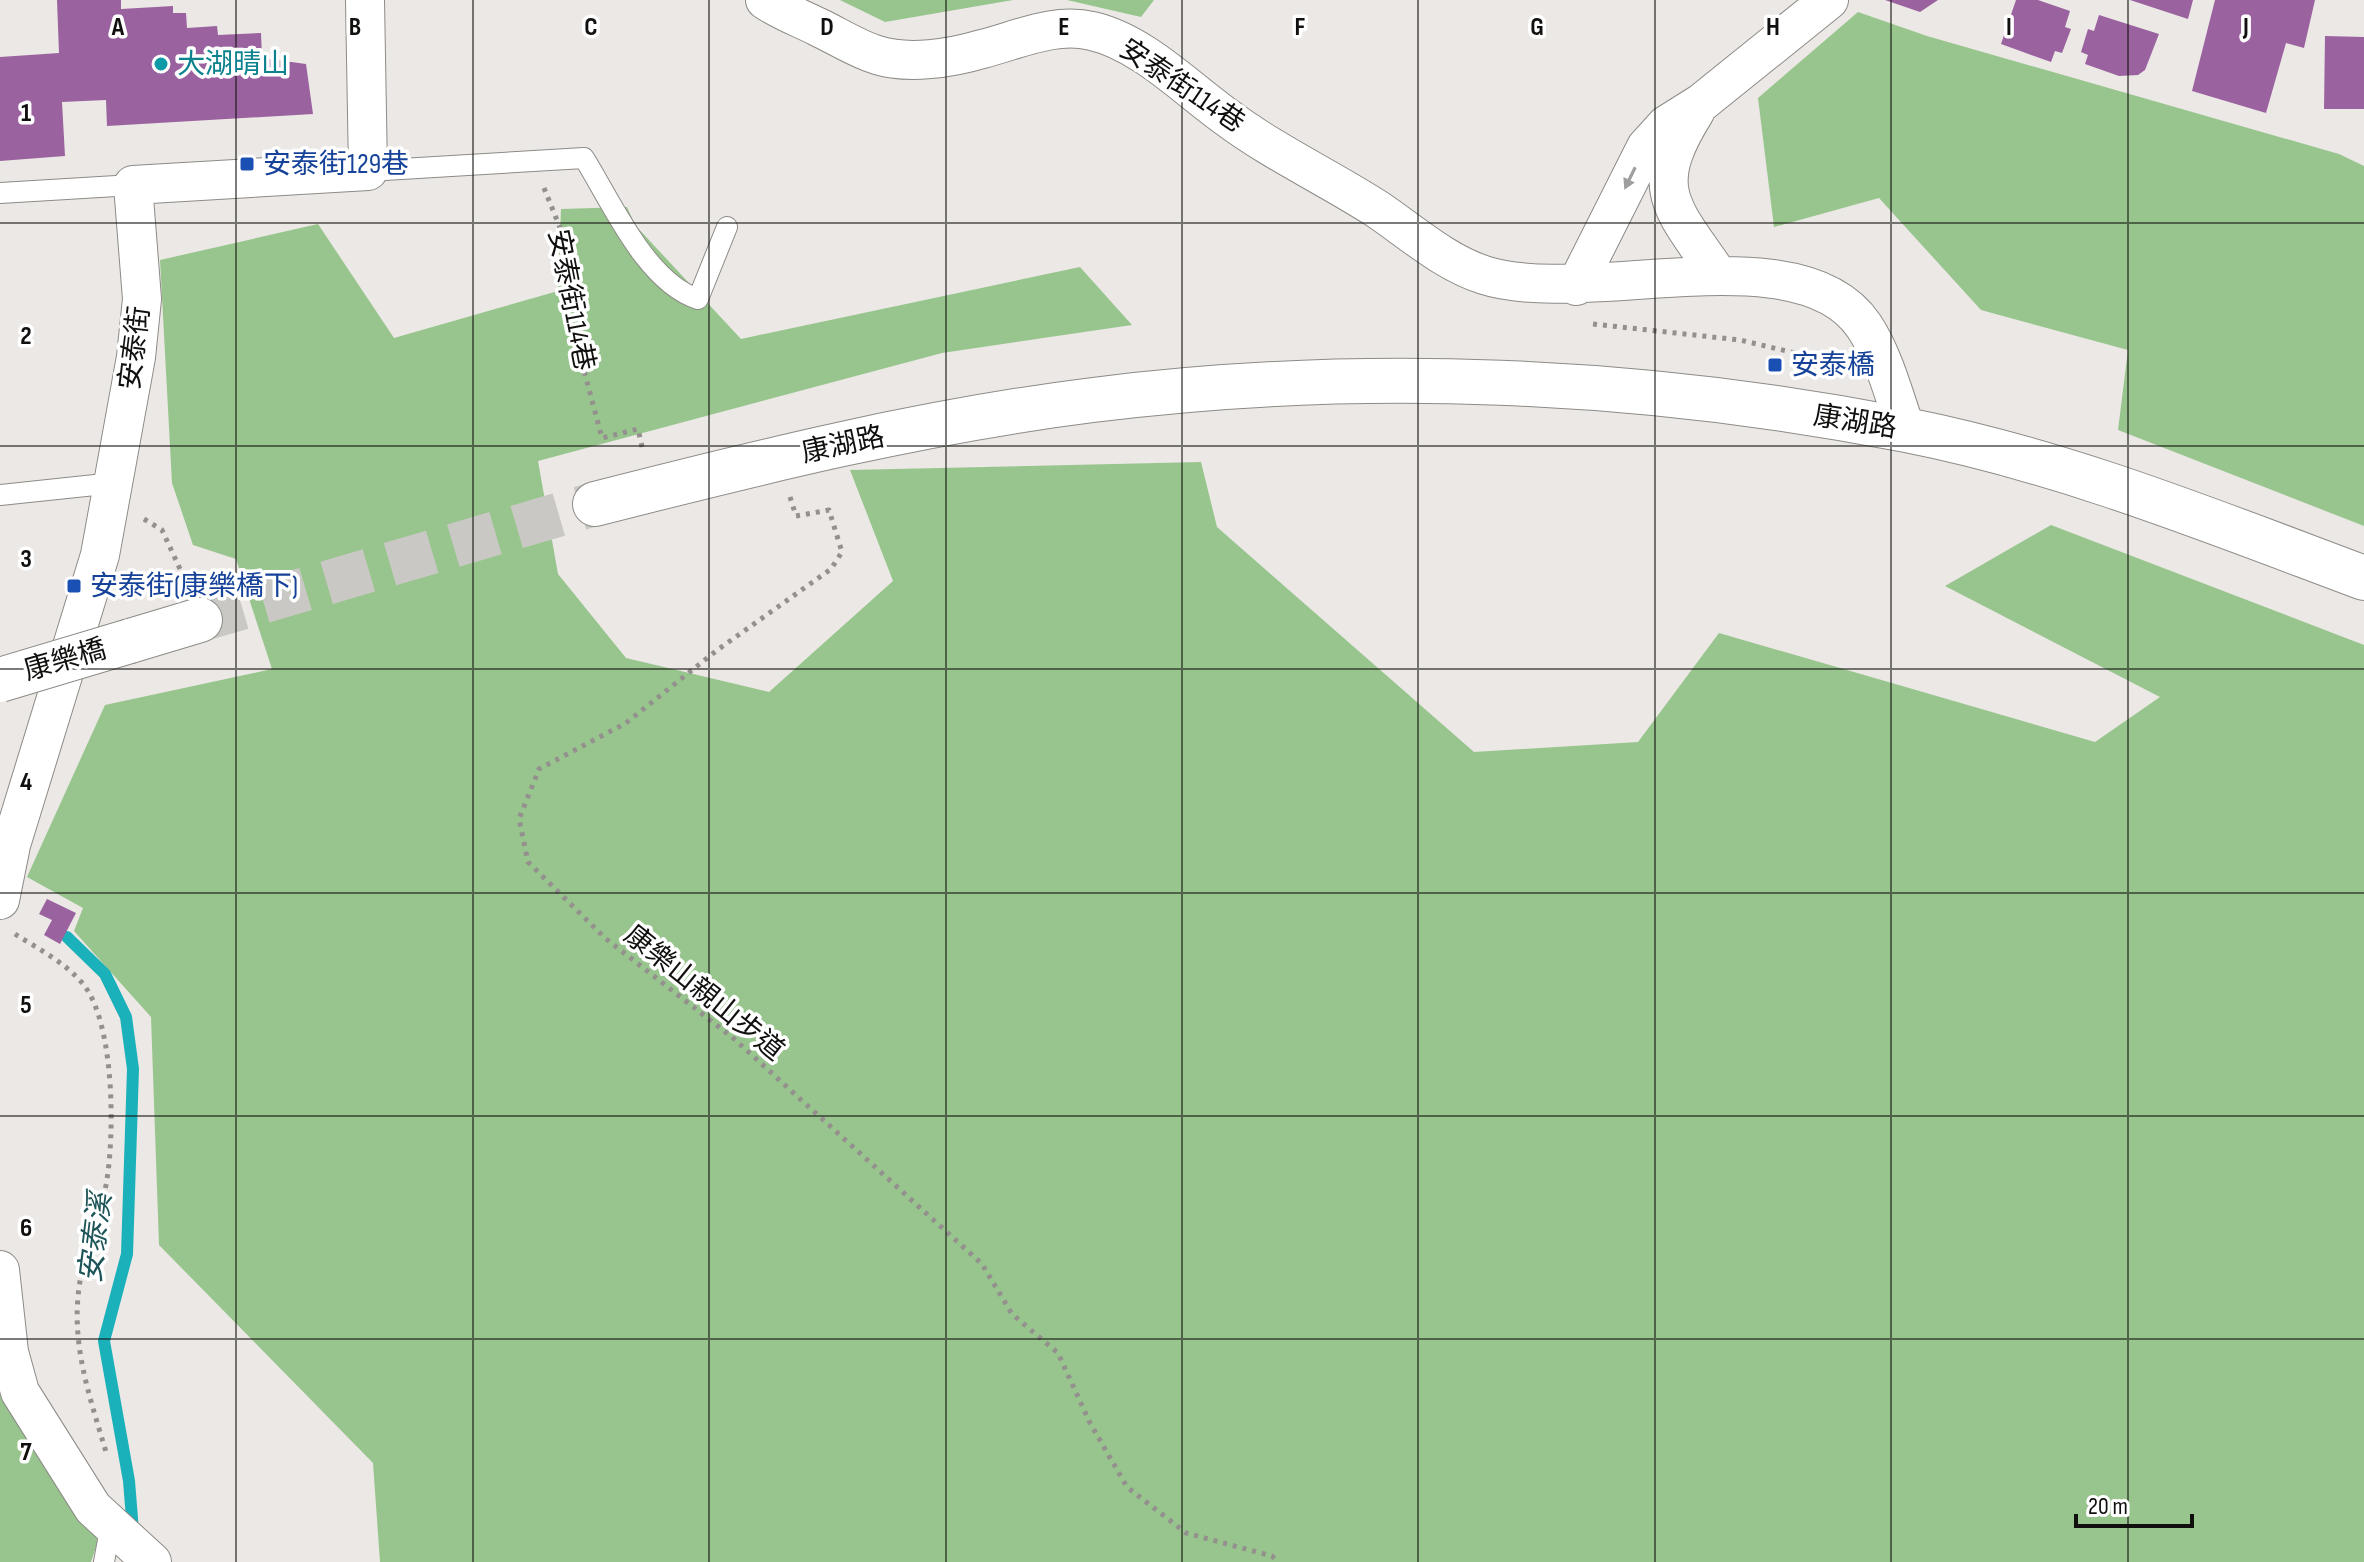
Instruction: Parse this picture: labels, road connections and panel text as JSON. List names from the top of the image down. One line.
{"streets":{"street":["安泰街114巷","安泰街","康湖路","康樂橋"],"path":["康樂山親山步道"]},"crossings":[["安泰街114巷","康湖路"],["康湖路","康樂山親山步道"]],"water":["安泰溪"],"places":{"other":["大湖晴山"],"transit":["安泰街129巷","安泰橋","安泰街(康樂橋下)"]},"scale_bar":"20 m","grid":{"columns":["A","B","C","D","E","F","G","H","I","J"],"rows":["1","2","3","4","5","6","7"]}}
